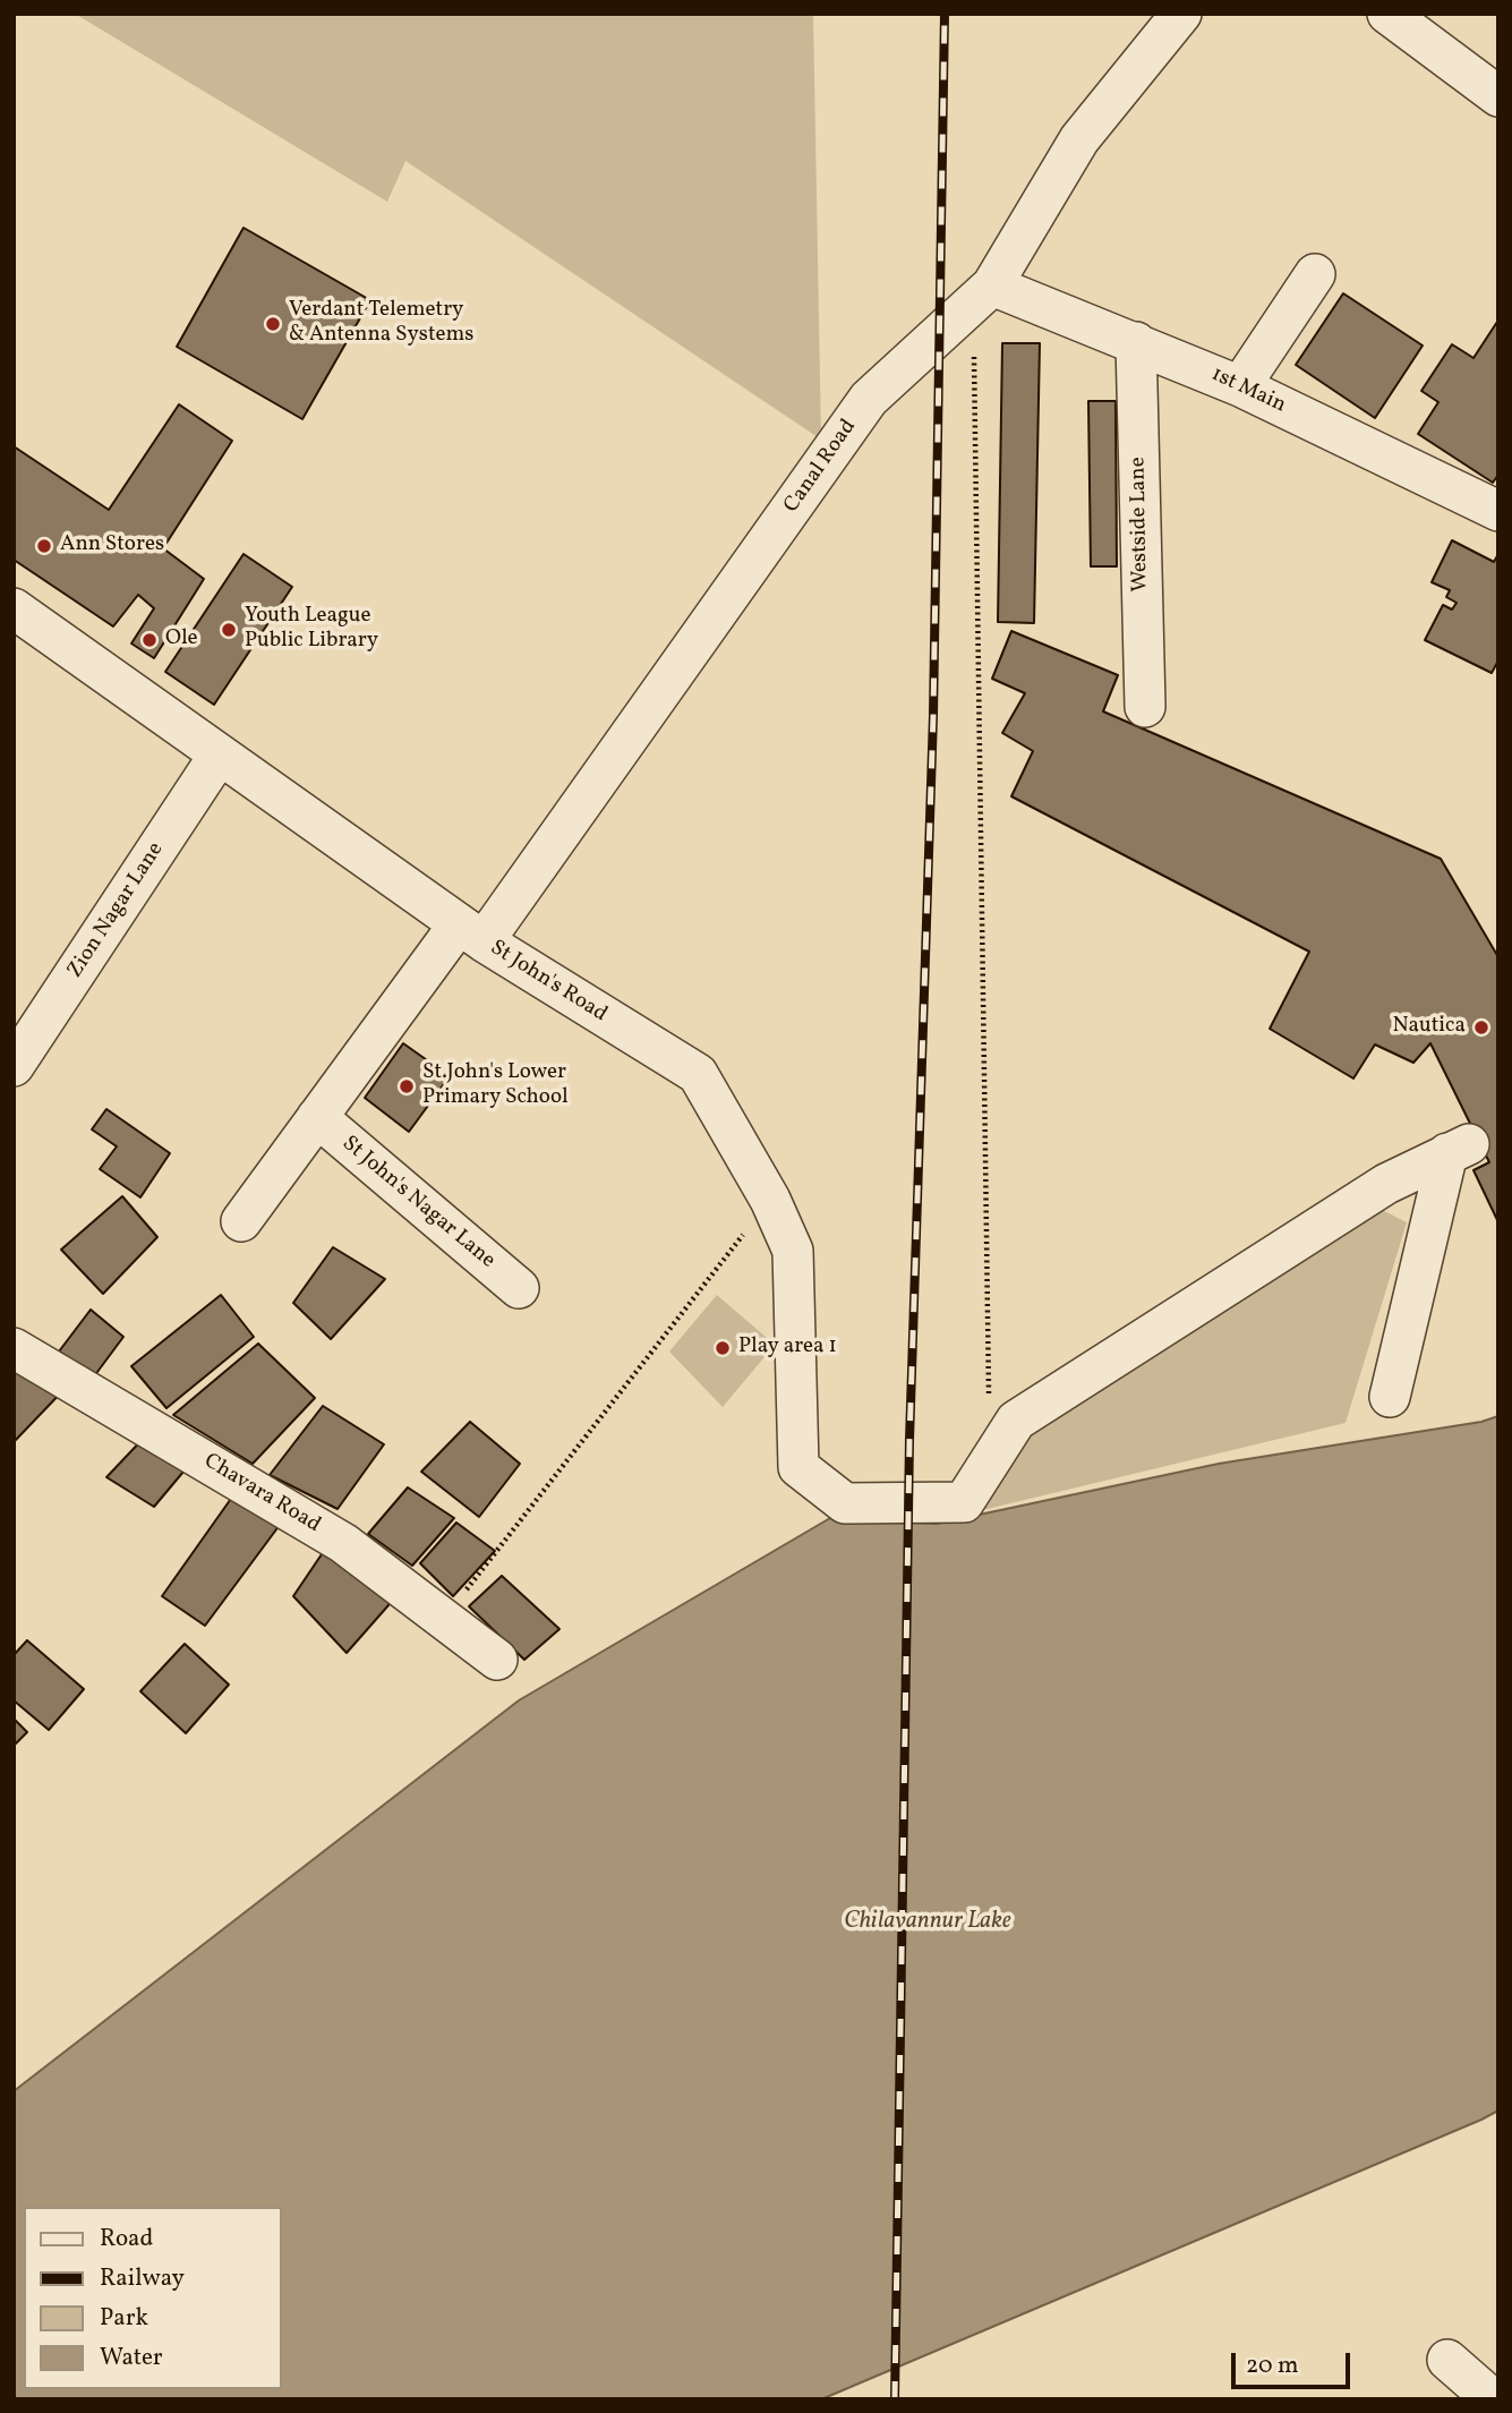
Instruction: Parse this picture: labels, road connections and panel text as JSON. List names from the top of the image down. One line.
{"streets":{"street":["1st Main","Canal Road","Westside Lane","Zion Nagar Lane","St John's Road","St John's Nagar Lane","Chavara Road"]},"crossings":[["1st Main","Canal Road"],["1st Main","Westside Lane"],["Canal Road","St John's Road"],["Zion Nagar Lane","St John's Road"]],"water":["Chilavannur Lake"],"places":["Verdant Telemetry & Antenna Systems","Ann Stores","Youth League Public Library","Ole","Nautica","St.John's Lower Primary School","Play area 1"],"legend":["Road","Railway","Park","Water"],"scale_bar":"20 m"}
